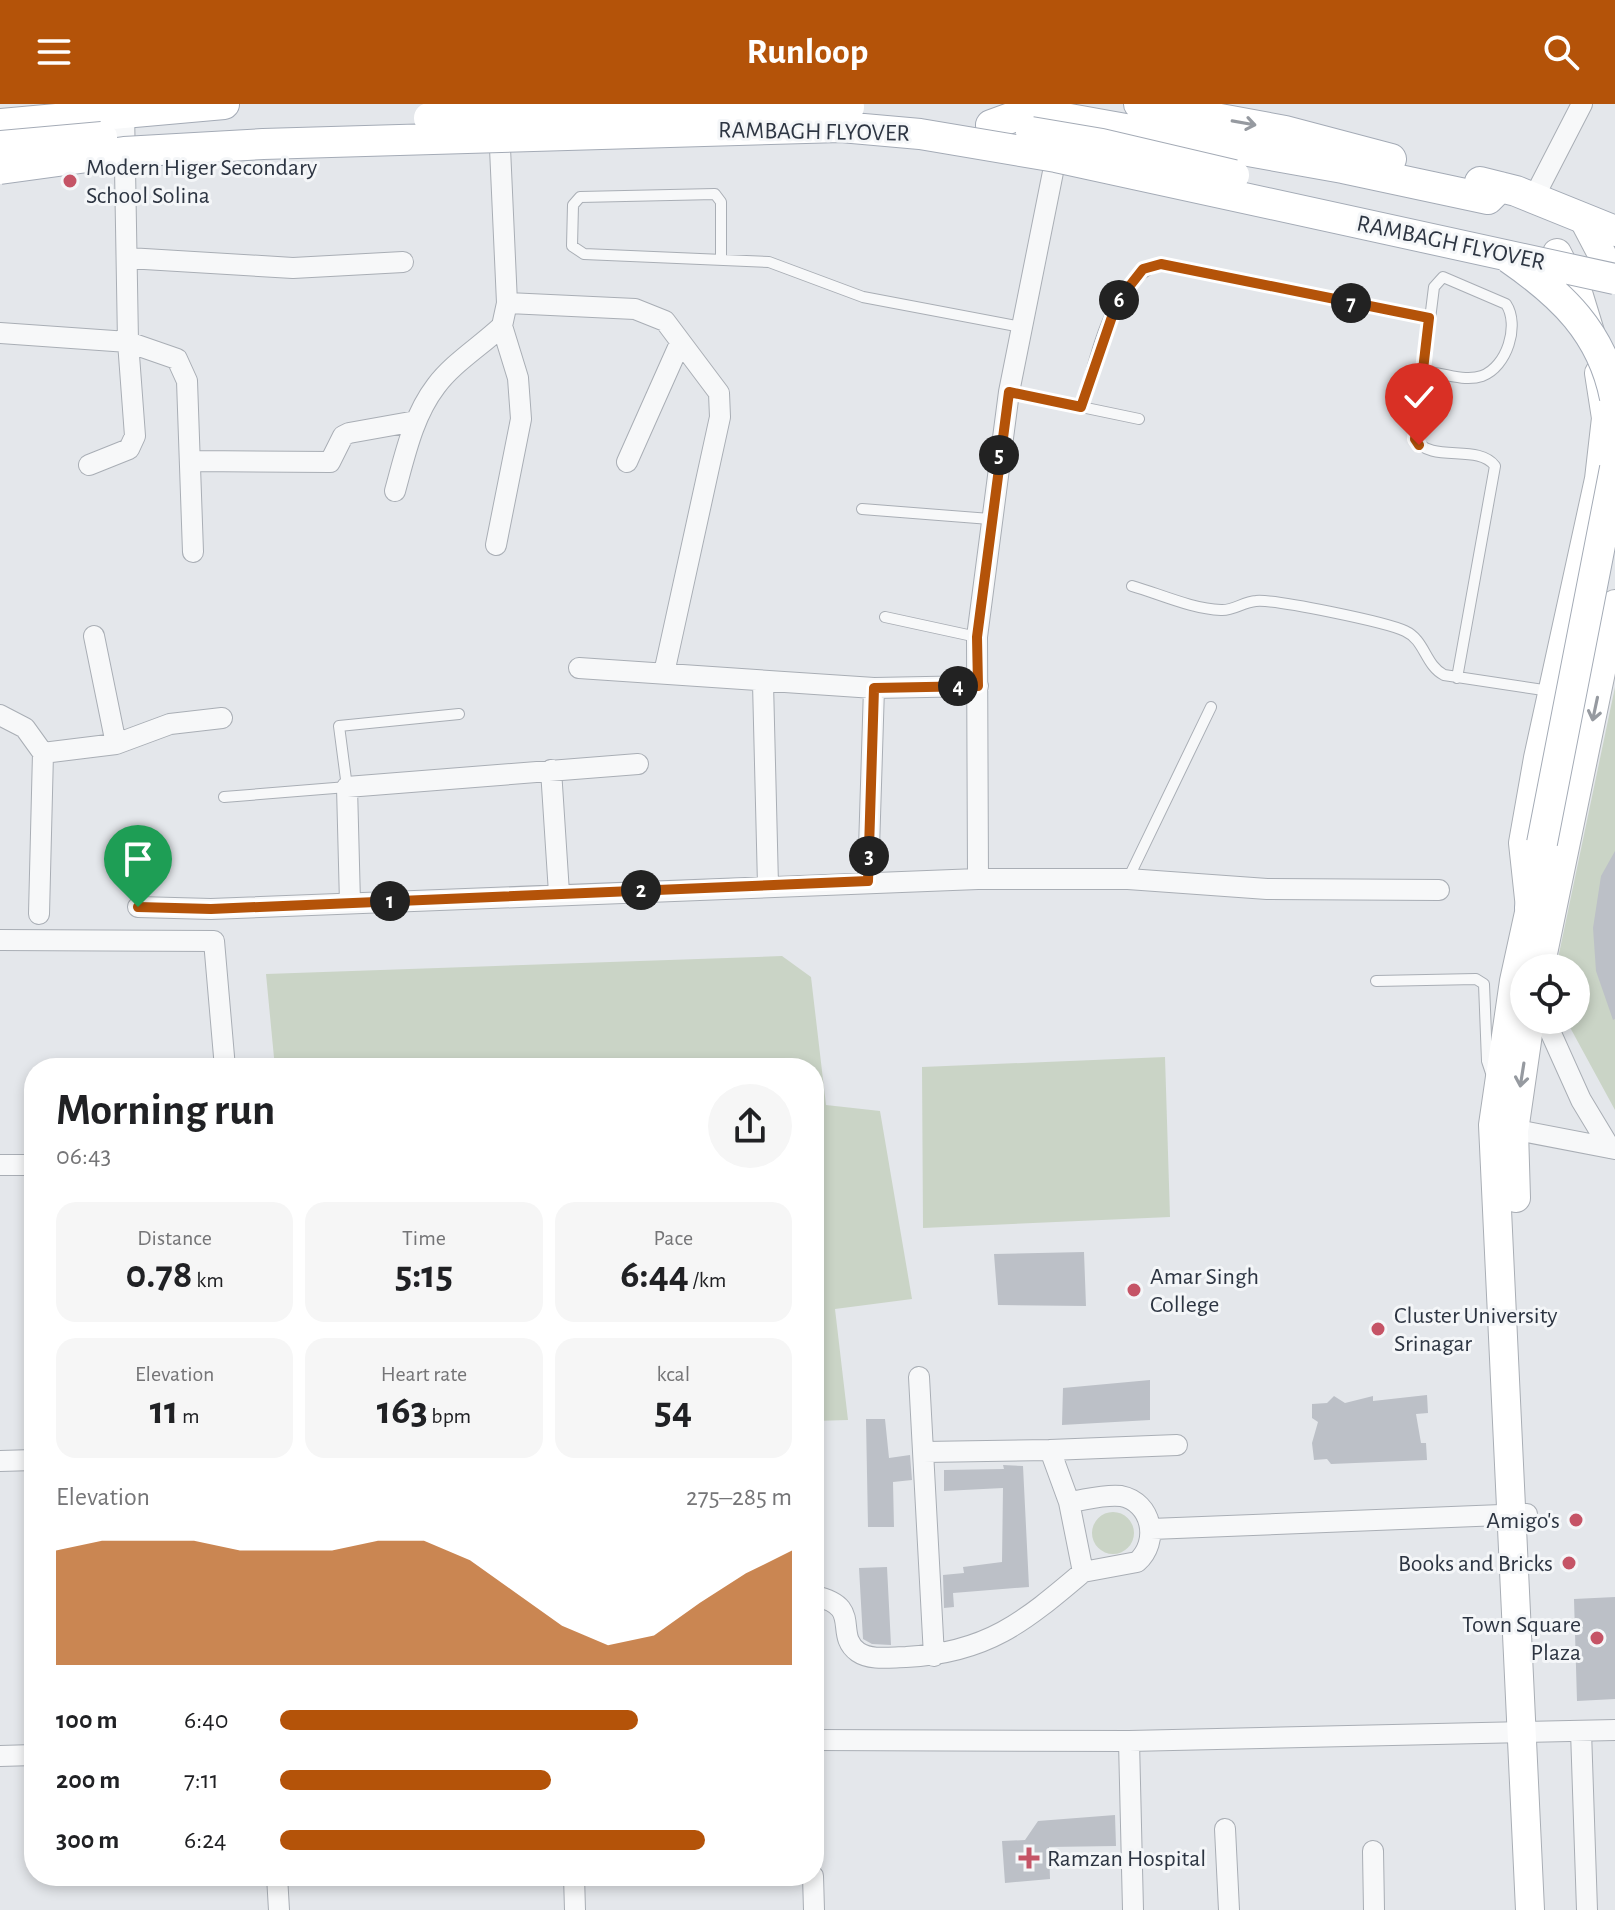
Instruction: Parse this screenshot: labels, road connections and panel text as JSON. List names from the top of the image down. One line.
{"streets":{"main road":["RAMBAGH FLYOVER"]},"places":{"other":["Modern Higer Secondary School Solina","Amar Singh College","Cluster University Srinagar","Amigo's","Books and Bricks","Town Square Plaza"],"health":["Ramzan Hospital"]},"page":{"header":"Runloop","pins":["6","7","5","4","3","2","1"],"heading":["Morning run","06:43"],"stats":[["Distance","0.78 km"],["Time","5:15"],["Pace","6:44 /km"],["Elevation","11 m"],["Heart rate","163 bpm"],["kcal","54"]],"chart":["Elevation","275–285 m"],"list":[{"name":"100 m","note":"6:40"},{"name":"200 m","note":"7:11"},{"name":"300 m","note":"6:24"}]}}
